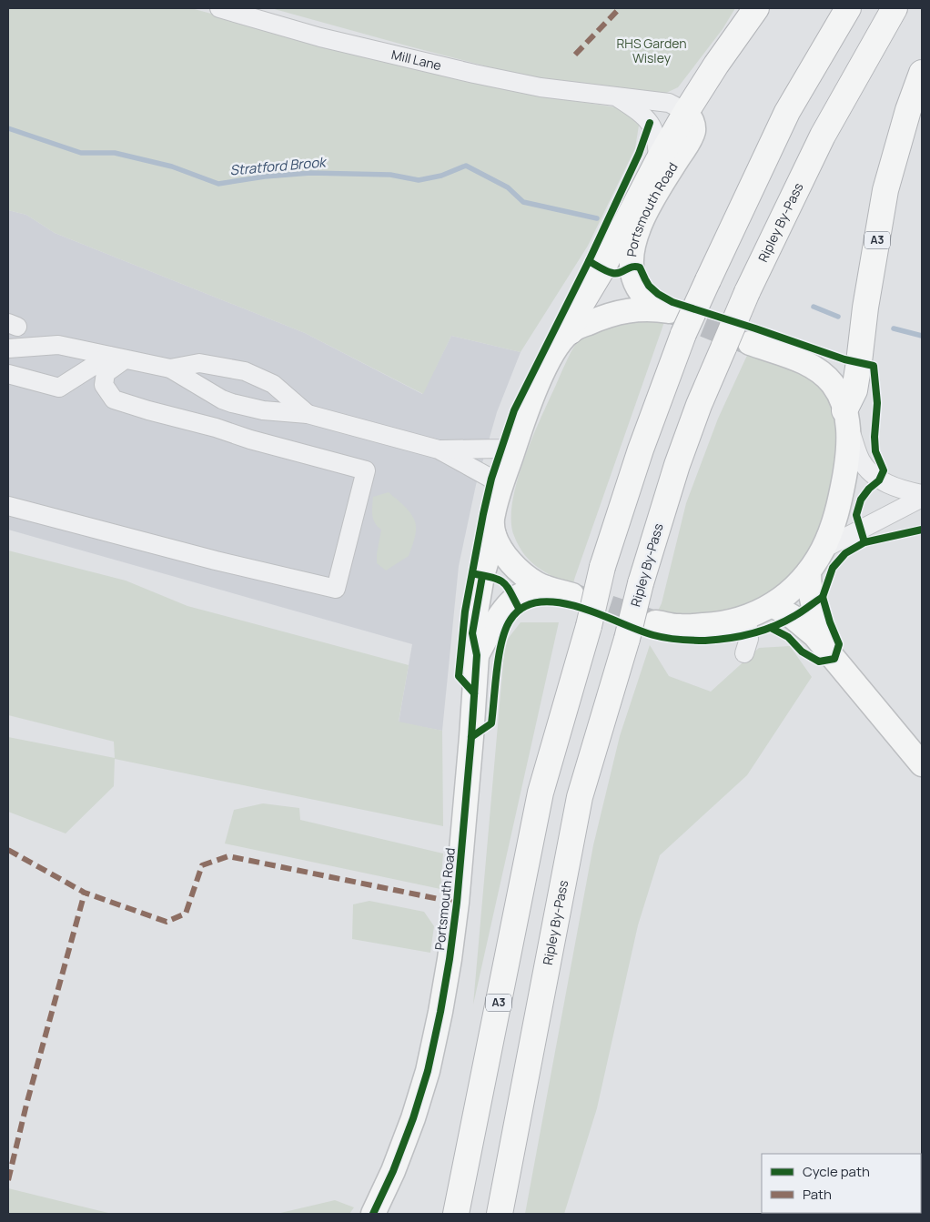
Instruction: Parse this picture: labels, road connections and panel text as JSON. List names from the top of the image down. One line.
{"streets":{"highway":["Ripley By-Pass","A3"],"main road":["Portsmouth Road"],"street":["Mill Lane"]},"crossings":[["Mill Lane","Portsmouth Road"]],"water":["Stratford Brook"],"parks":["RHS Garden Wisley"],"legend":["Cycle path","Path"]}
